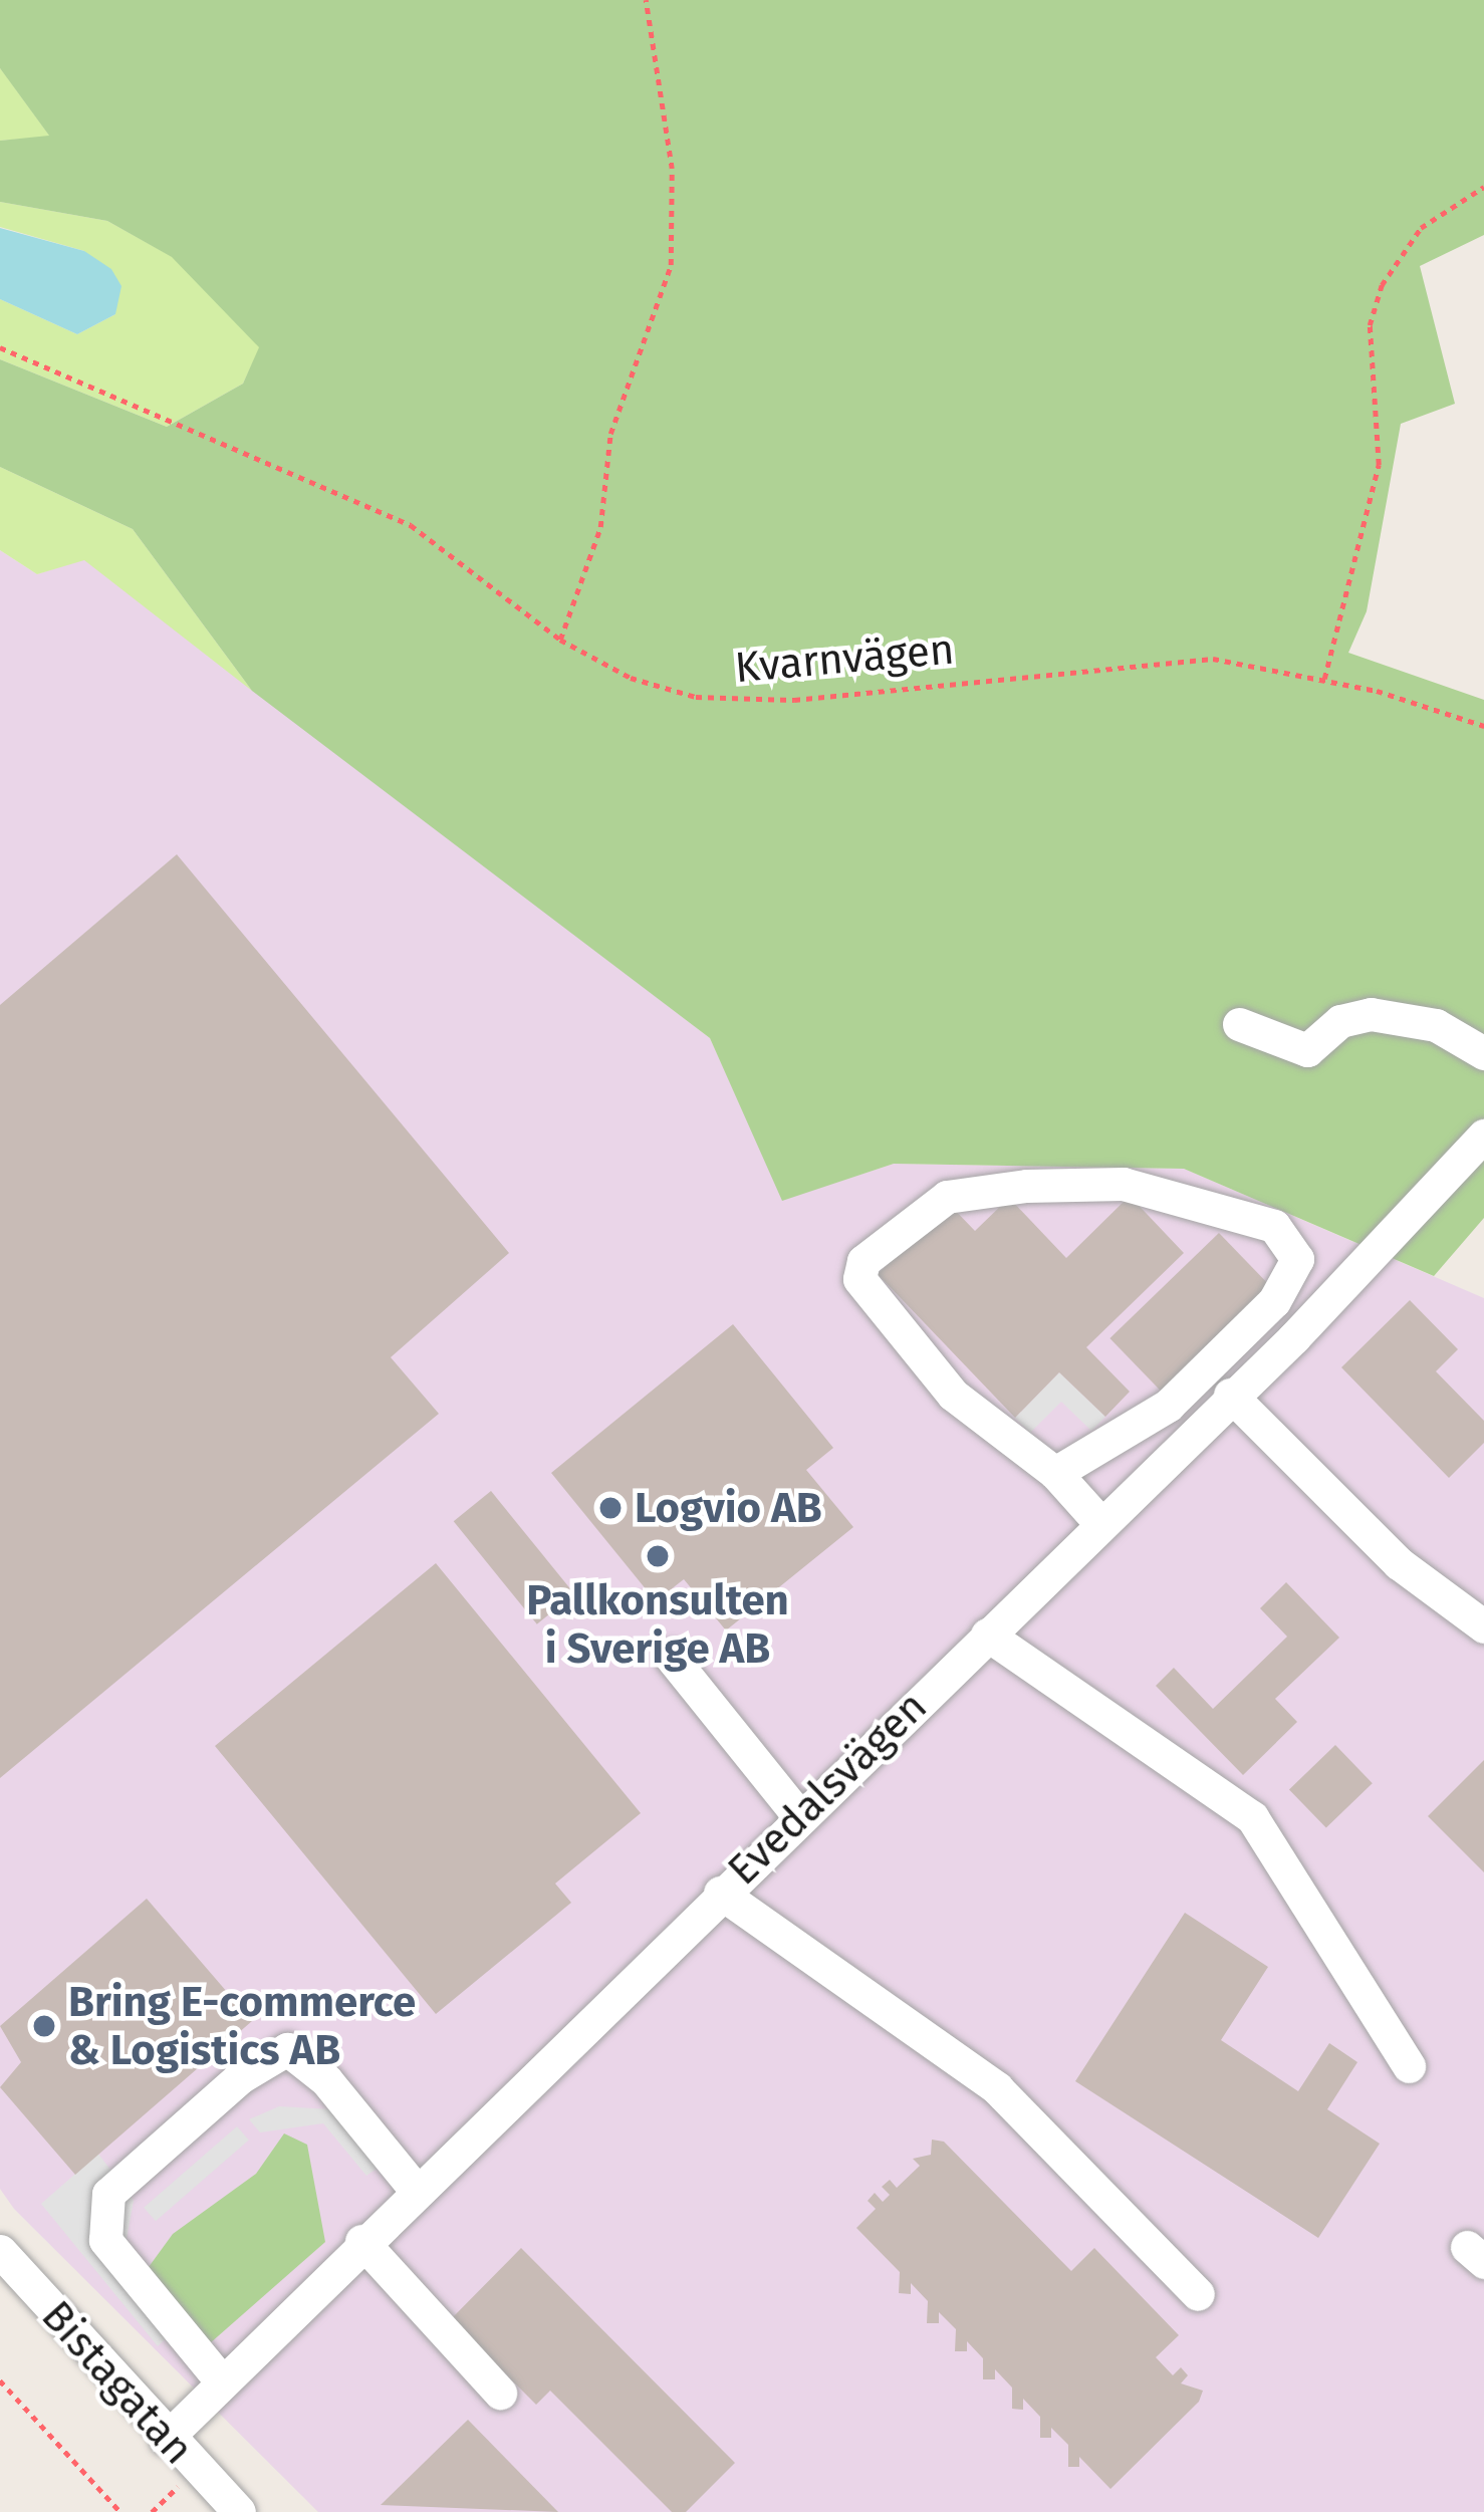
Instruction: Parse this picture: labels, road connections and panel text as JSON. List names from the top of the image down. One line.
{"streets":{"street":["Evedalsvägen","Bistagatan"],"path":["Kvarnvägen"]},"crossings":[["Evedalsvägen","Bistagatan"]],"places":["Logvio AB","Pallkonsulten i Sverige AB","Bring E-commerce & Logistics AB"]}
